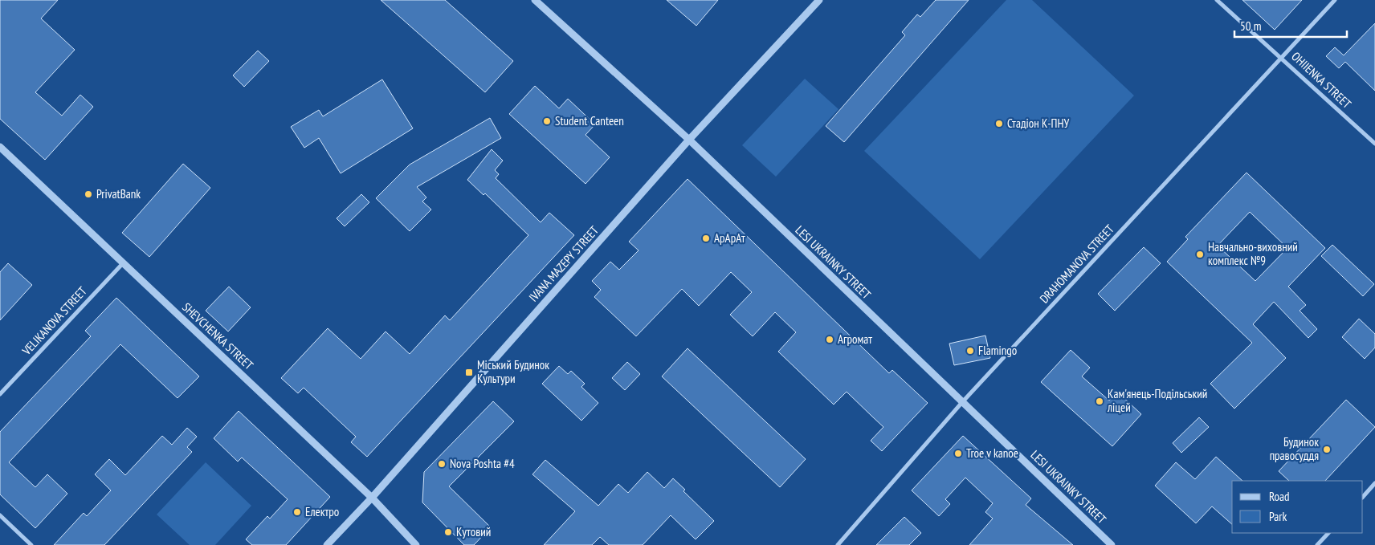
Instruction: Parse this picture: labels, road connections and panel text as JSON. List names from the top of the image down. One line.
{"streets":{"street":["OHIIENKA STREET","LESI UKRAINKY STREET","IVANA MAZEPY STREET","DRAHOMANOVA STREET","VELIKANOVA STREET","SHEVCHENKA STREET"]},"crossings":[["OHIIENKA STREET","DRAHOMANOVA STREET"],["LESI UKRAINKY STREET","IVANA MAZEPY STREET"],["LESI UKRAINKY STREET","DRAHOMANOVA STREET"],["IVANA MAZEPY STREET","SHEVCHENKA STREET"],["VELIKANOVA STREET","SHEVCHENKA STREET"]],"places":{"other":["Student Canteen","Стадіон К-ПНУ","PrivatBank","АрАрАт","Навчально-виховний комплекс №9","Агромат","Flamingo","Кам'янець-Подільський ліцей","Будинок правосуддя","Troe v kanoe","Nova Poshta #4","Електро","Кутовий"],"transit":["Міський Будинок Культури"]},"legend":["Road","Park"],"scale_bar":"50 m"}
